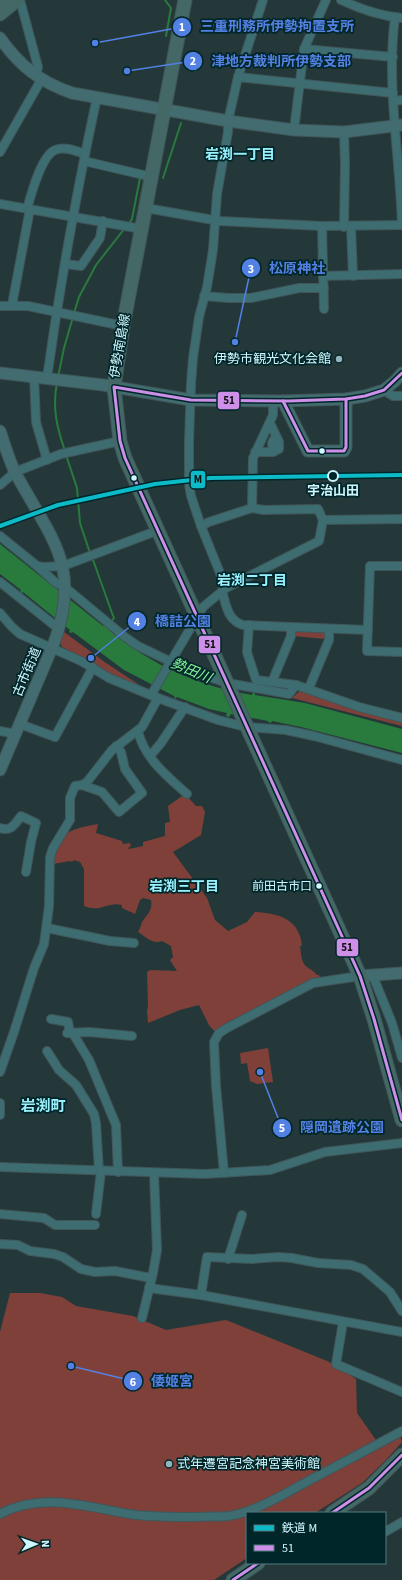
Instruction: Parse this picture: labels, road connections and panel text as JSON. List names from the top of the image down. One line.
{"streets":{"main road":["伊勢南島線"],"street":["古市街道"]},"districts":["岩渕一丁目","岩渕二丁目","岩渕三丁目","岩渕町"],"water":["勢田川"],"places":["三重刑務所伊勢拘置支所","津地方裁判所伊勢支部","松原神社","伊勢市観光文化会館","宇治山田","橋詰公園","前田古市口","隠岡遺跡公園","倭姬宮","式年遷宮記念神宮美術館"],"lines":["transit line 51","rail line M"],"legend":["鉄道 M","51"],"north":"right"}
